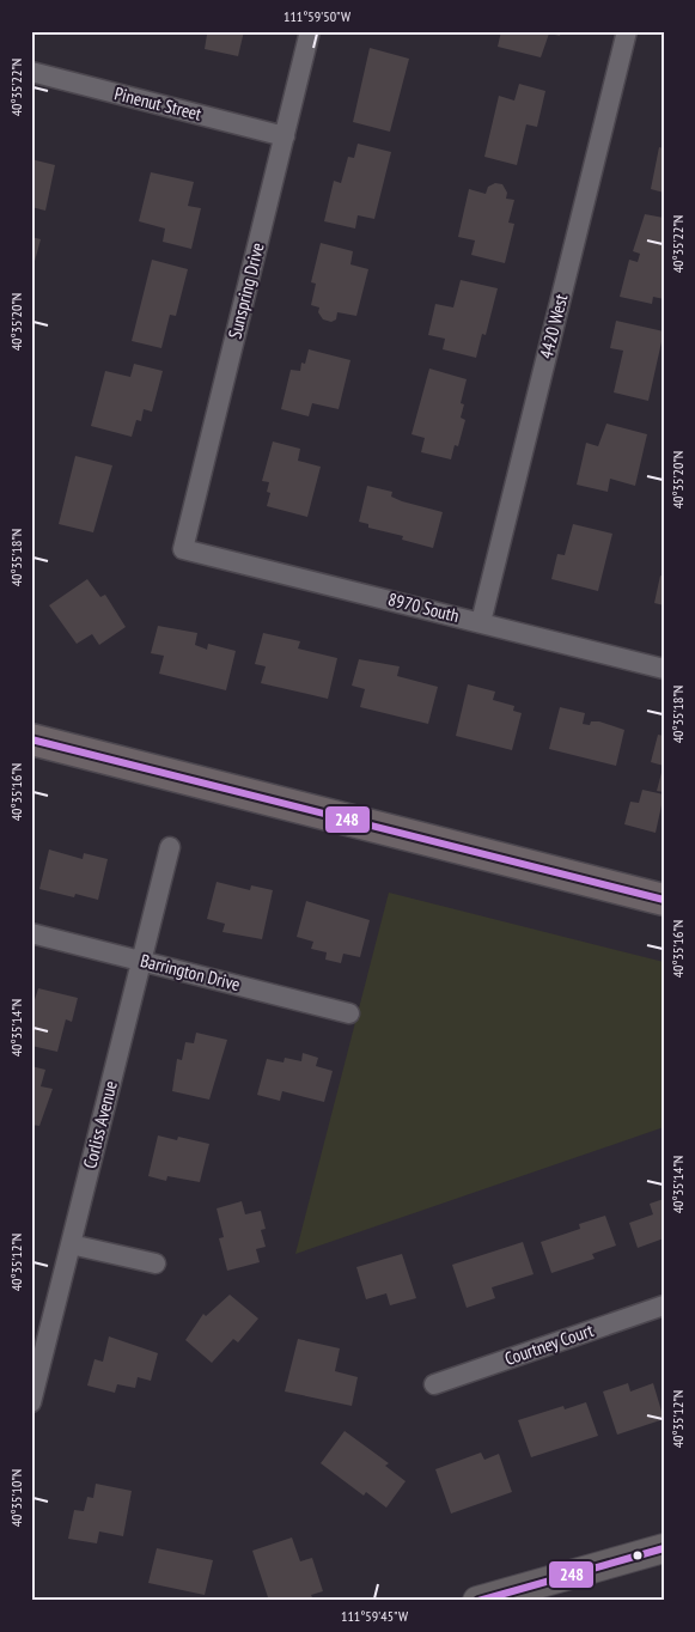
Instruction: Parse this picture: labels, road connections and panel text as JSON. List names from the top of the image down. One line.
{"streets":{"street":["Pinenut Street","Sunspring Drive","4420 West","8970 South","Barrington Drive","Corliss Avenue","Courtney Court"]},"crossings":[["Pinenut Street","Sunspring Drive"],["Sunspring Drive","8970 South"],["4420 West","8970 South"],["Barrington Drive","Corliss Avenue"]],"lines":["transit line 248"],"coordinates":["111°59'50\"W","40°35'22\"N","40°35'20\"N","40°35'18\"N","40°35'16\"N","40°35'14\"N","40°35'12\"N","40°35'10\"N","111°59'45\"W"]}
